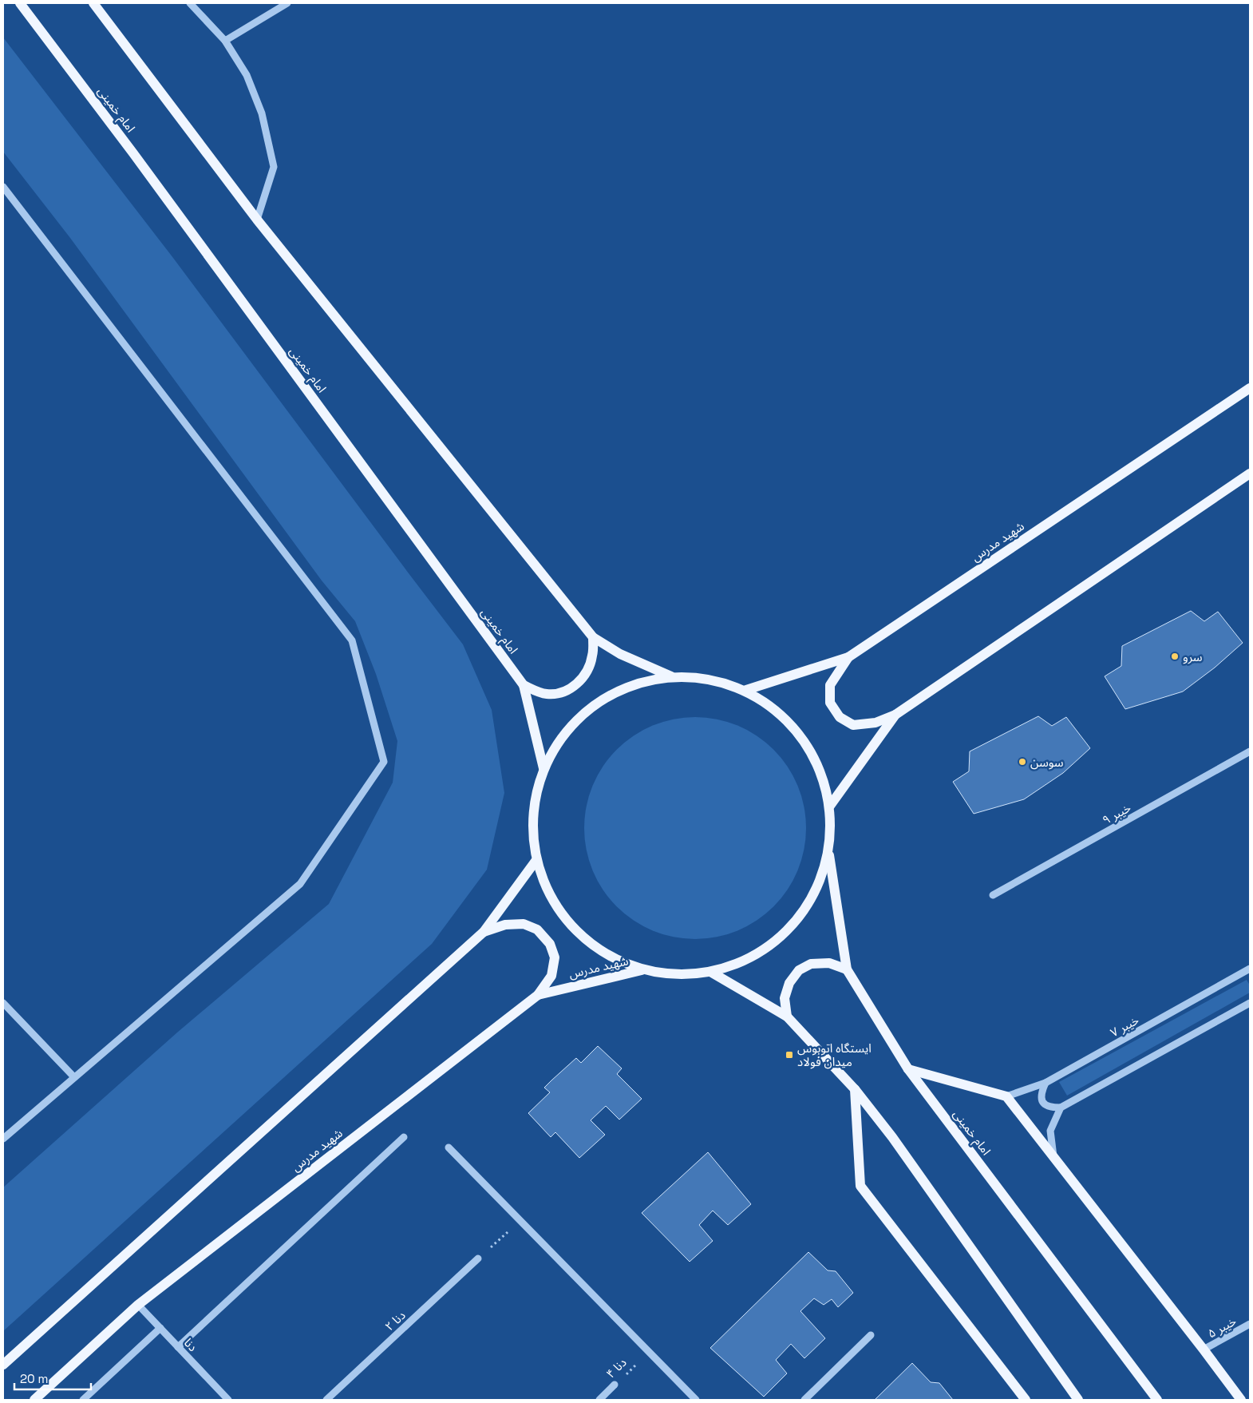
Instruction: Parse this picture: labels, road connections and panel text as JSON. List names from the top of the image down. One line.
{"streets":{"main road":["امام خمینی","شهید مدرس"],"street":["خیبر ۹","خیبر ۷","دنا ۲","خیبر ۵","دنا","دنا ۴"]},"crossings":[["شهید مدرس","دنا"]],"places":{"other":["سرو","سوسن"],"transit":["ایستگاه اتوبوس میدان فولاد"]},"scale_bar":"20 m"}
